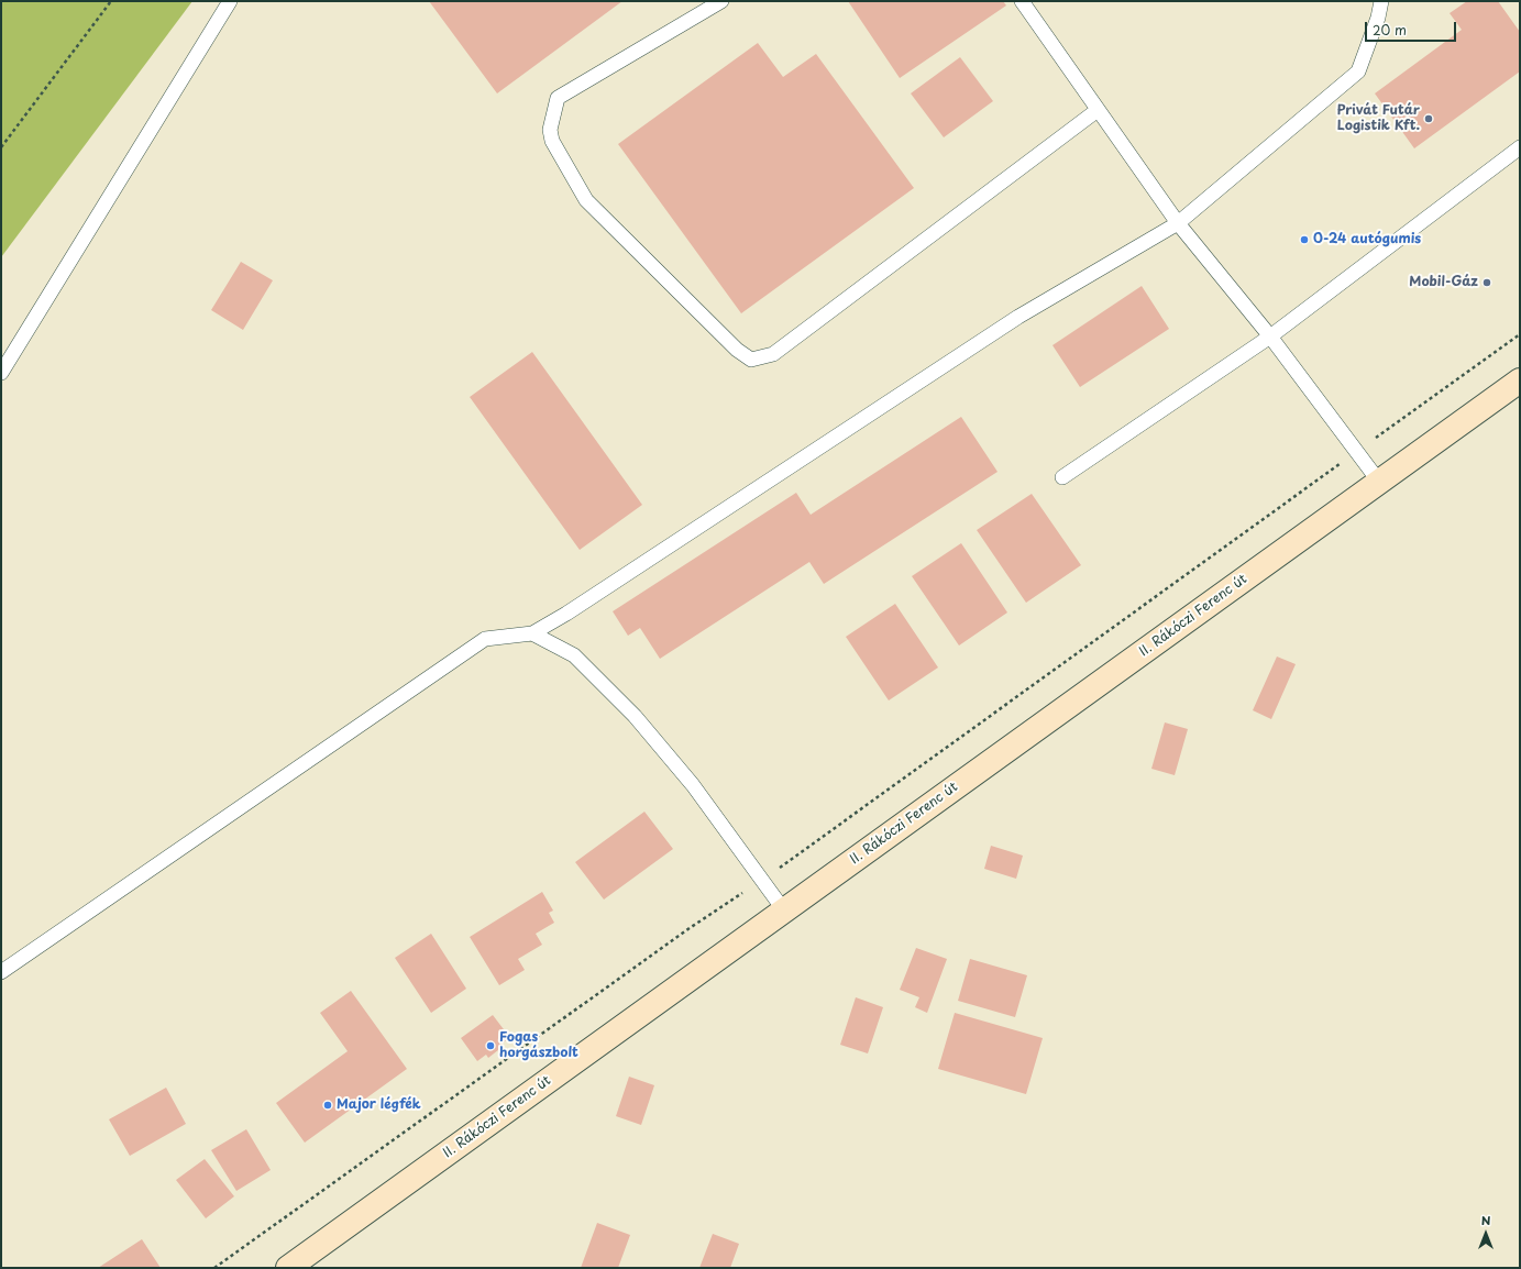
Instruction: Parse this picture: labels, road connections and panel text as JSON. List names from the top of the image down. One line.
{"streets":{"main road":["II. Rákóczi Ferenc út"]},"places":["Privát Futár Logistik Kft.","0-24 autógumis","Mobil-Gáz","Fogas horgászbolt","Major légfék"],"scale_bar":"20 m","north":"top"}
